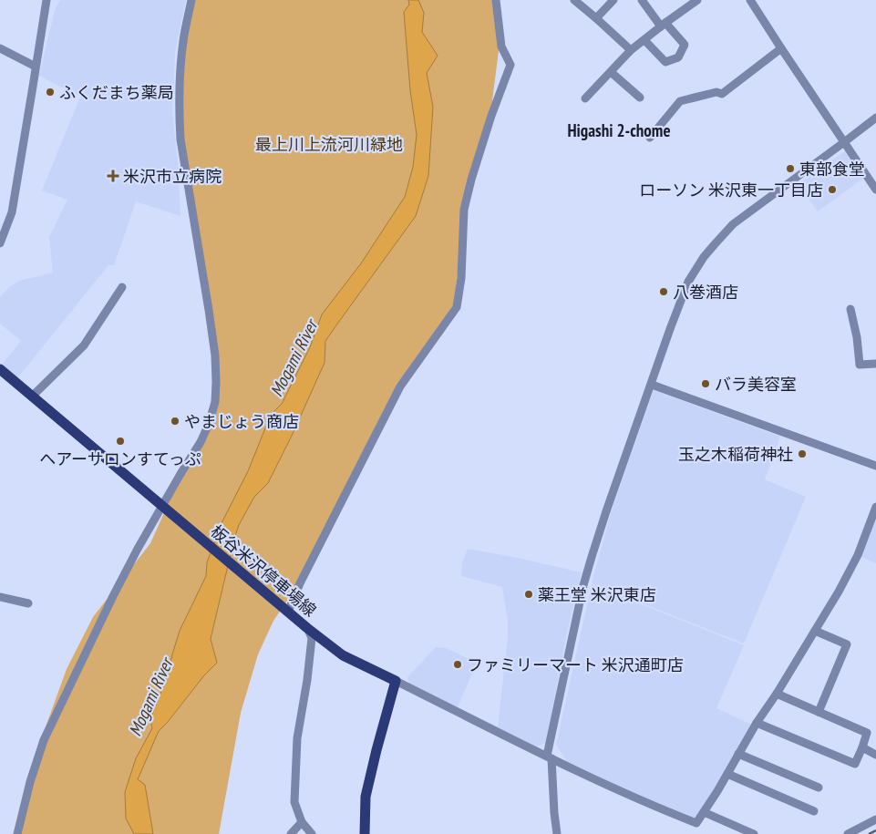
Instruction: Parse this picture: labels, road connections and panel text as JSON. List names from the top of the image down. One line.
{"streets":{"main road":["板谷米沢停車場線"]},"districts":["Higashi 2-chome"],"water":["Mogami River"],"parks":["最上川上流河川緑地"],"places":{"other":["ふくだまち薬局","東部食堂","ローソン 米沢東一丁目店","八巻酒店","バラ美容室","やまじょう商店","ヘアーサロンすてっぷ","玉之木稲荷神社","薬王堂 米沢東店","ファミリーマート 米沢通町店"],"health":["米沢市立病院"]}}
